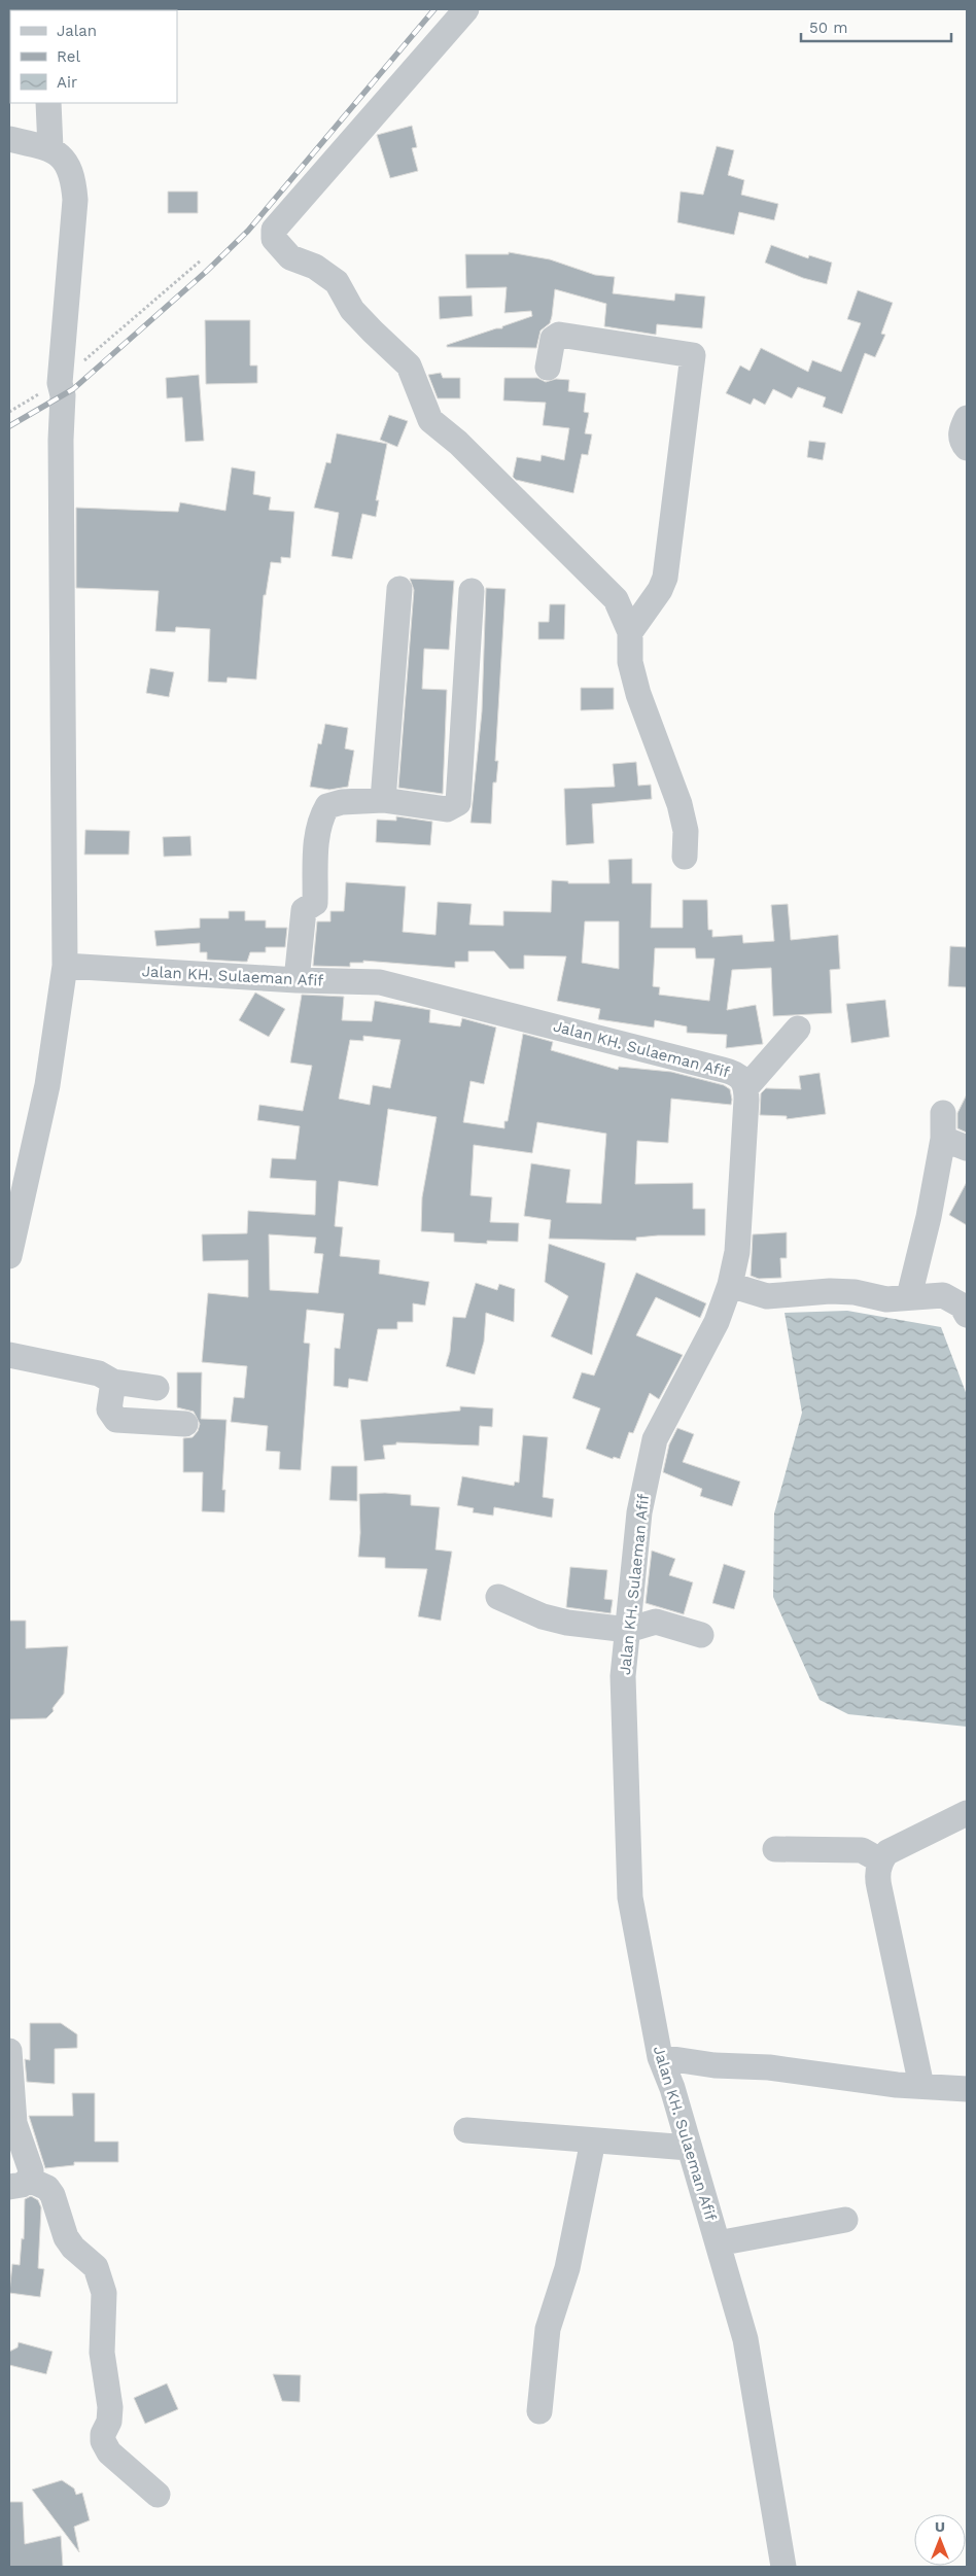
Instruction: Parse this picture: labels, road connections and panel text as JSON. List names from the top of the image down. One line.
{"streets":{"street":["Jalan KH. Sulaeman Afif"]},"legend":["Jalan","Rel","Air"],"scale_bar":"50 m","north":"top"}
